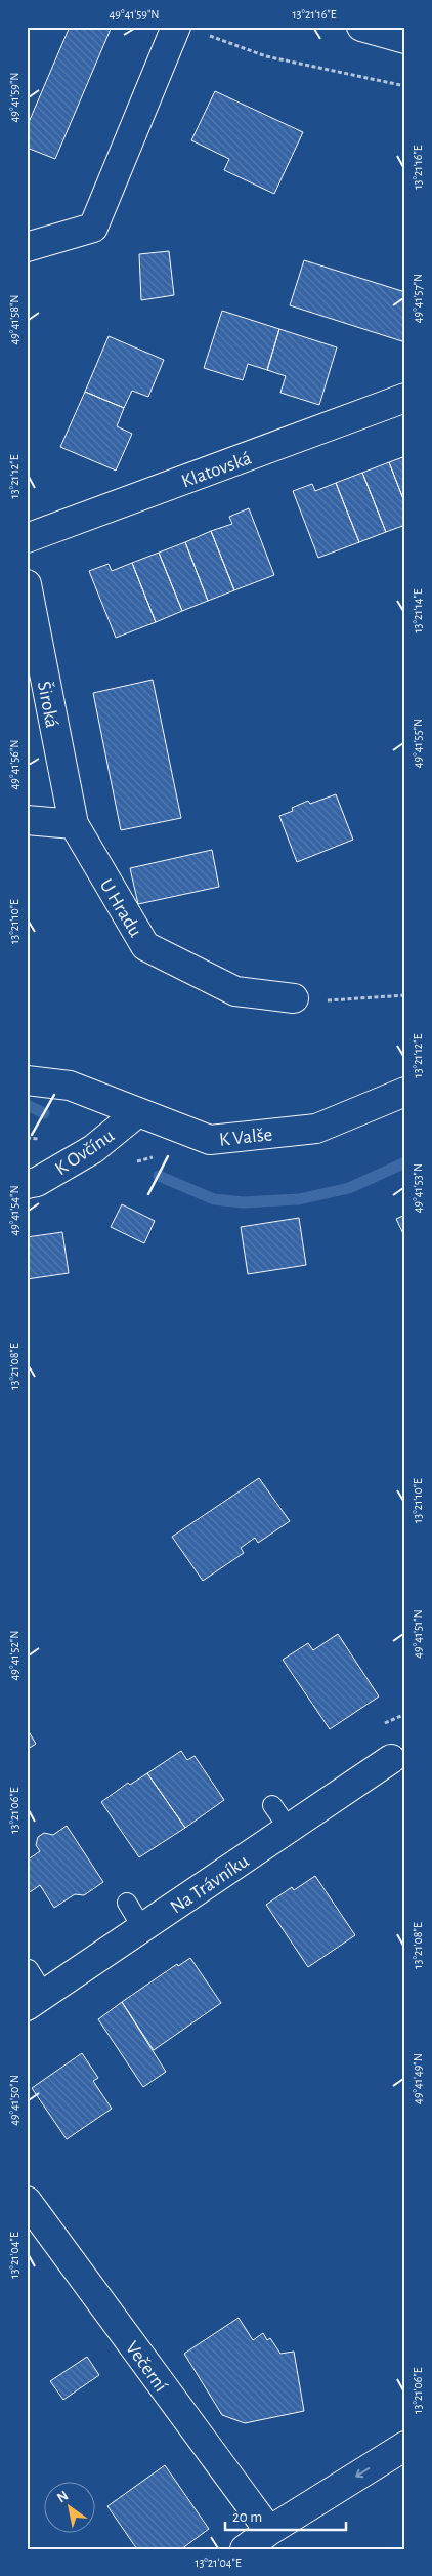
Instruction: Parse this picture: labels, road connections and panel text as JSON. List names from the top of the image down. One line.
{"streets":{"street":["Klatovská","Široká","U Hradu","K Valše","K Ovčínu","Na Trávníku","Večerní"]},"crossings":[["Široká","U Hradu"],["K Valše","K Ovčínu"]],"scale_bar":"20 m","north":"top left","coordinates":["49°41'59\"N","13°21'16\"E","49°41'57\"N","49°41'58\"N","13°21'12\"E","13°21'14\"E","49°41'55\"N","49°41'56\"N","13°21'10\"E","49°41'53\"N","49°41'54\"N","13°21'08\"E","49°41'51\"N","49°41'52\"N","13°21'06\"E","49°41'49\"N","49°41'50\"N","13°21'04\"E"]}
